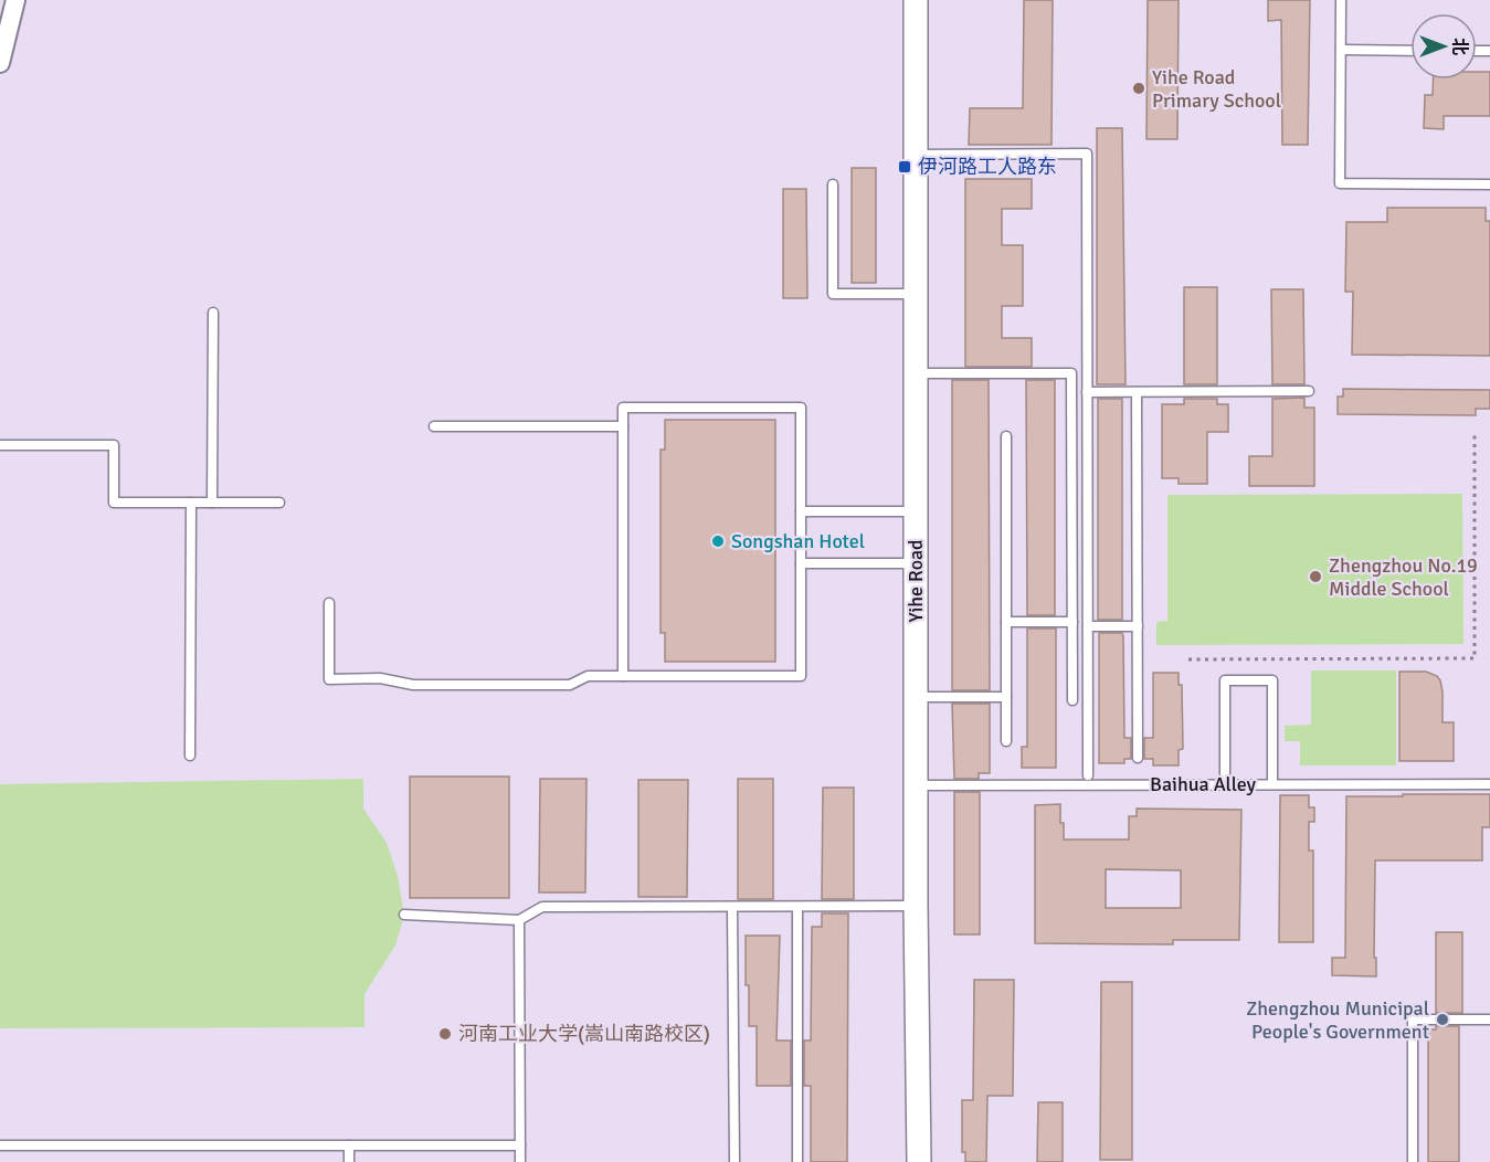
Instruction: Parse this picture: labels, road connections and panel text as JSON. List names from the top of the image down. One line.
{"streets":{"street":["Yihe Road"],"lane":["Baihua Alley"]},"crossings":[["Yihe Road","Baihua Alley"]],"places":{"other":["Yihe Road Primary School","Songshan Hotel","Zhengzhou No.19 Middle School","Zhengzhou Municipal People's Government","河南工业大学(嵩山南路校区)"],"transit":["伊河路工人路东"]},"north":"right"}
